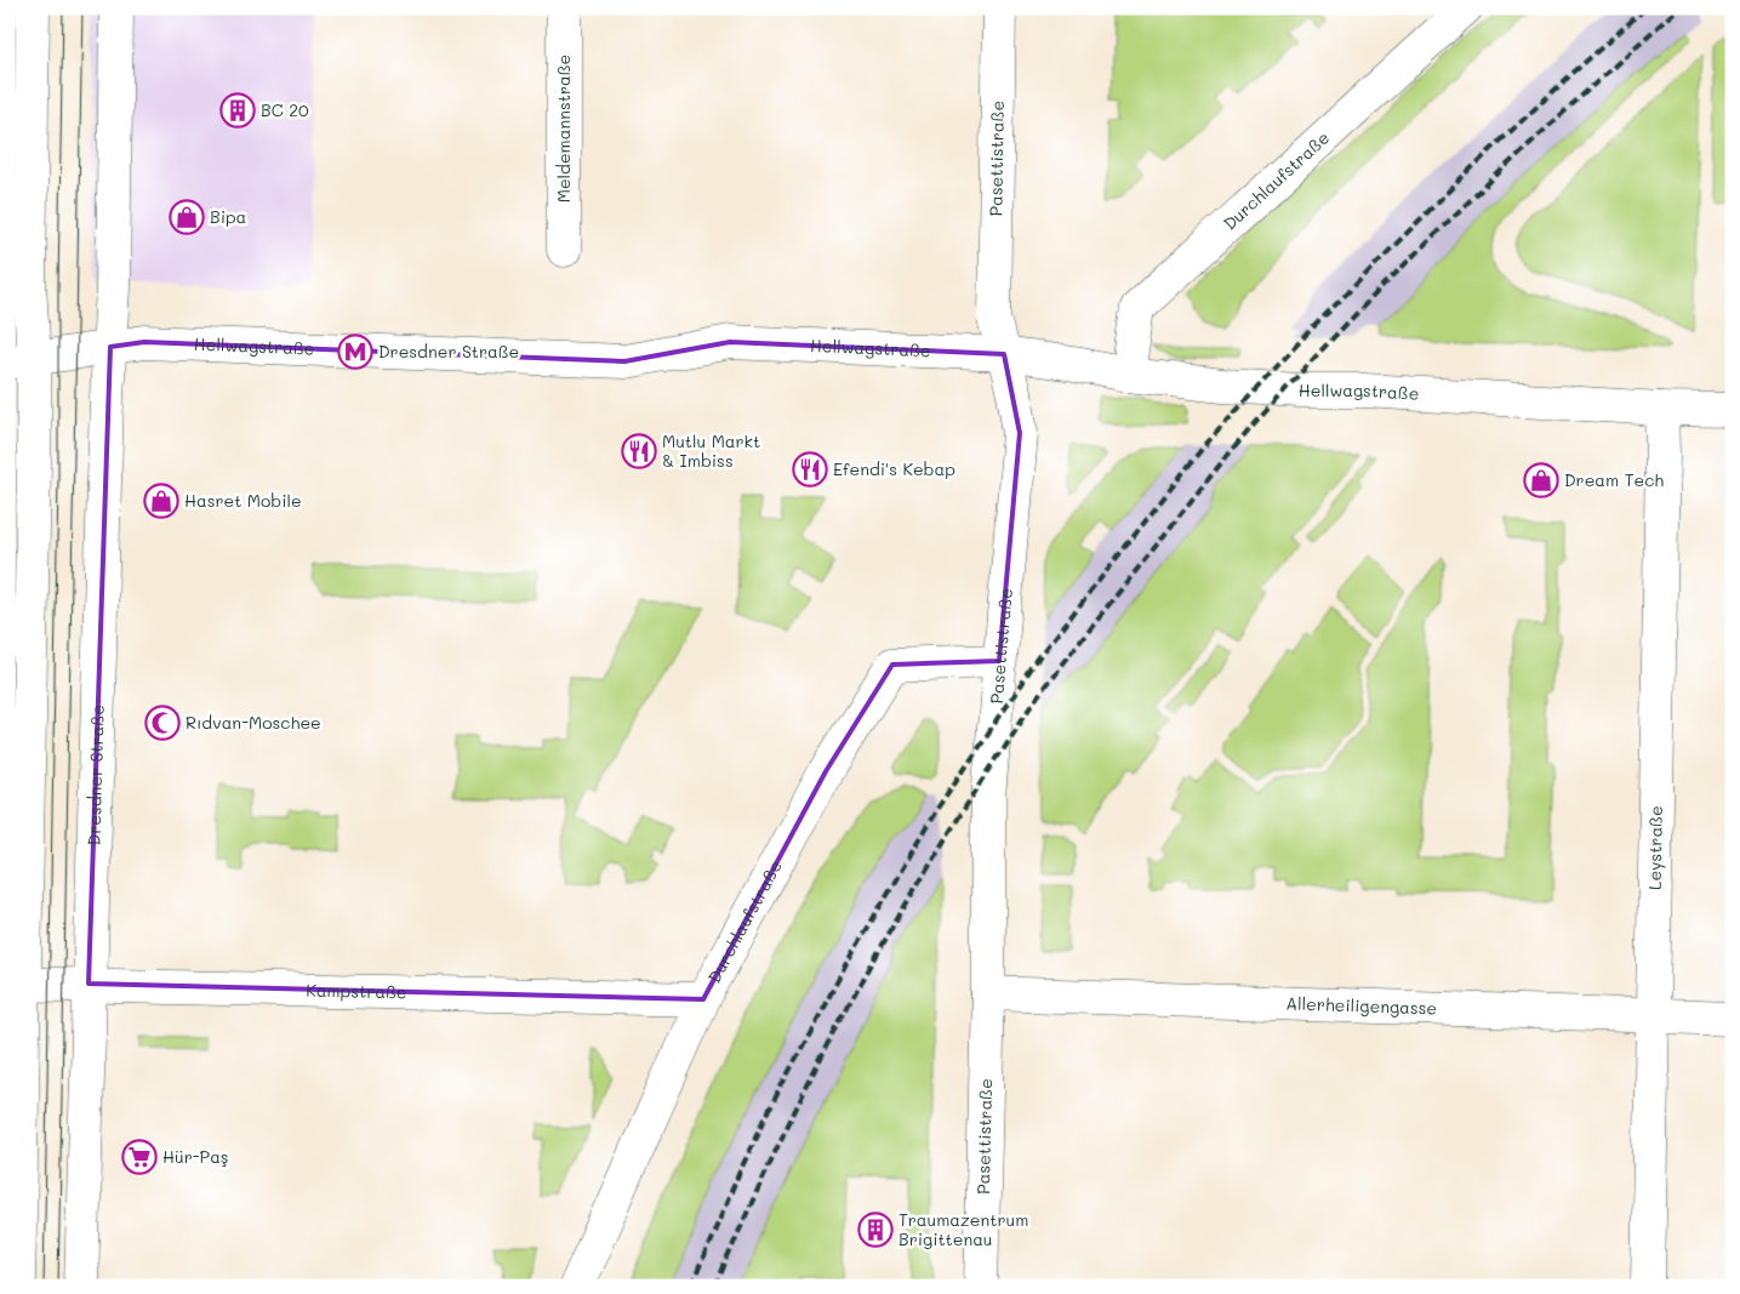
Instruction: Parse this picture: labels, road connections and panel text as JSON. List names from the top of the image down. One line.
{"streets":{"street":["Meldemannstraße","Pasettistraße","Durchlaufstraße","Hellwagstraße","Dresdner Straße","Leystraße","Kampstraße","Allerheiligengasse"]},"crossings":[["Pasettistraße","Durchlaufstraße"],["Pasettistraße","Hellwagstraße"],["Pasettistraße","Allerheiligengasse"],["Durchlaufstraße","Hellwagstraße"],["Durchlaufstraße","Kampstraße"],["Hellwagstraße","Dresdner Straße"],["Hellwagstraße","Leystraße"],["Dresdner Straße","Kampstraße"],["Leystraße","Allerheiligengasse"]],"places":{"building":["BC 20","Traumazentrum Brigittenau"],"shop":["Bipa","Dream Tech","Hasret Mobile"],"metro station":["Dresdner Straße"],"restaurant":["Mutlu Markt & Imbiss","Efendi's Kebap"],"mosque":["Rıdvan-Moschee"],"supermarket":["Hür-Paş"]}}
